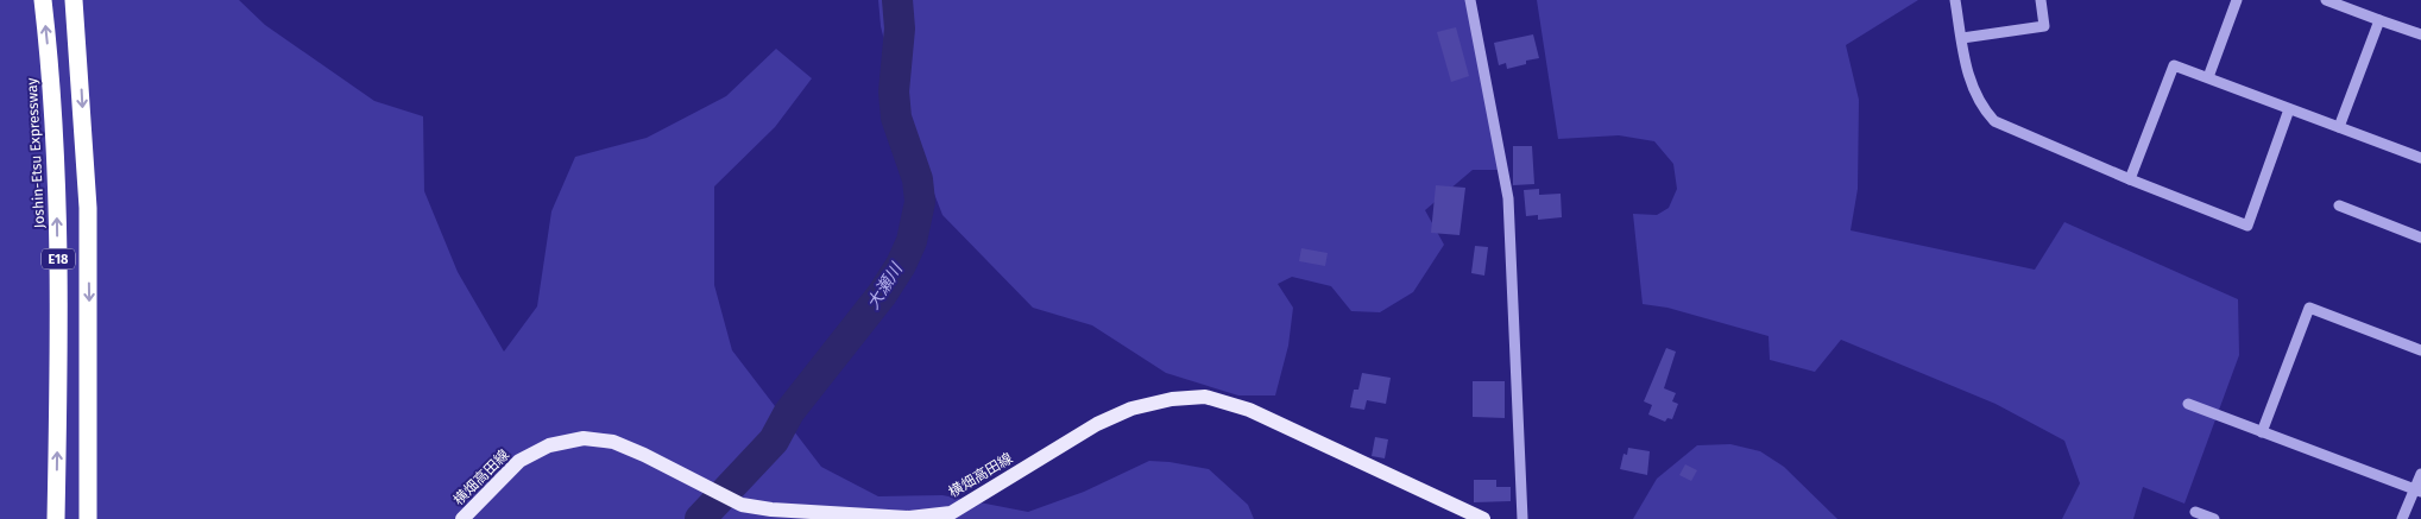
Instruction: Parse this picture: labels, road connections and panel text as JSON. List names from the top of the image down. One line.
{"streets":{"highway":["Joshin-Etsu Expressway","E18"],"main road":["横畑高田線"]},"water":["大瀬川"]}
